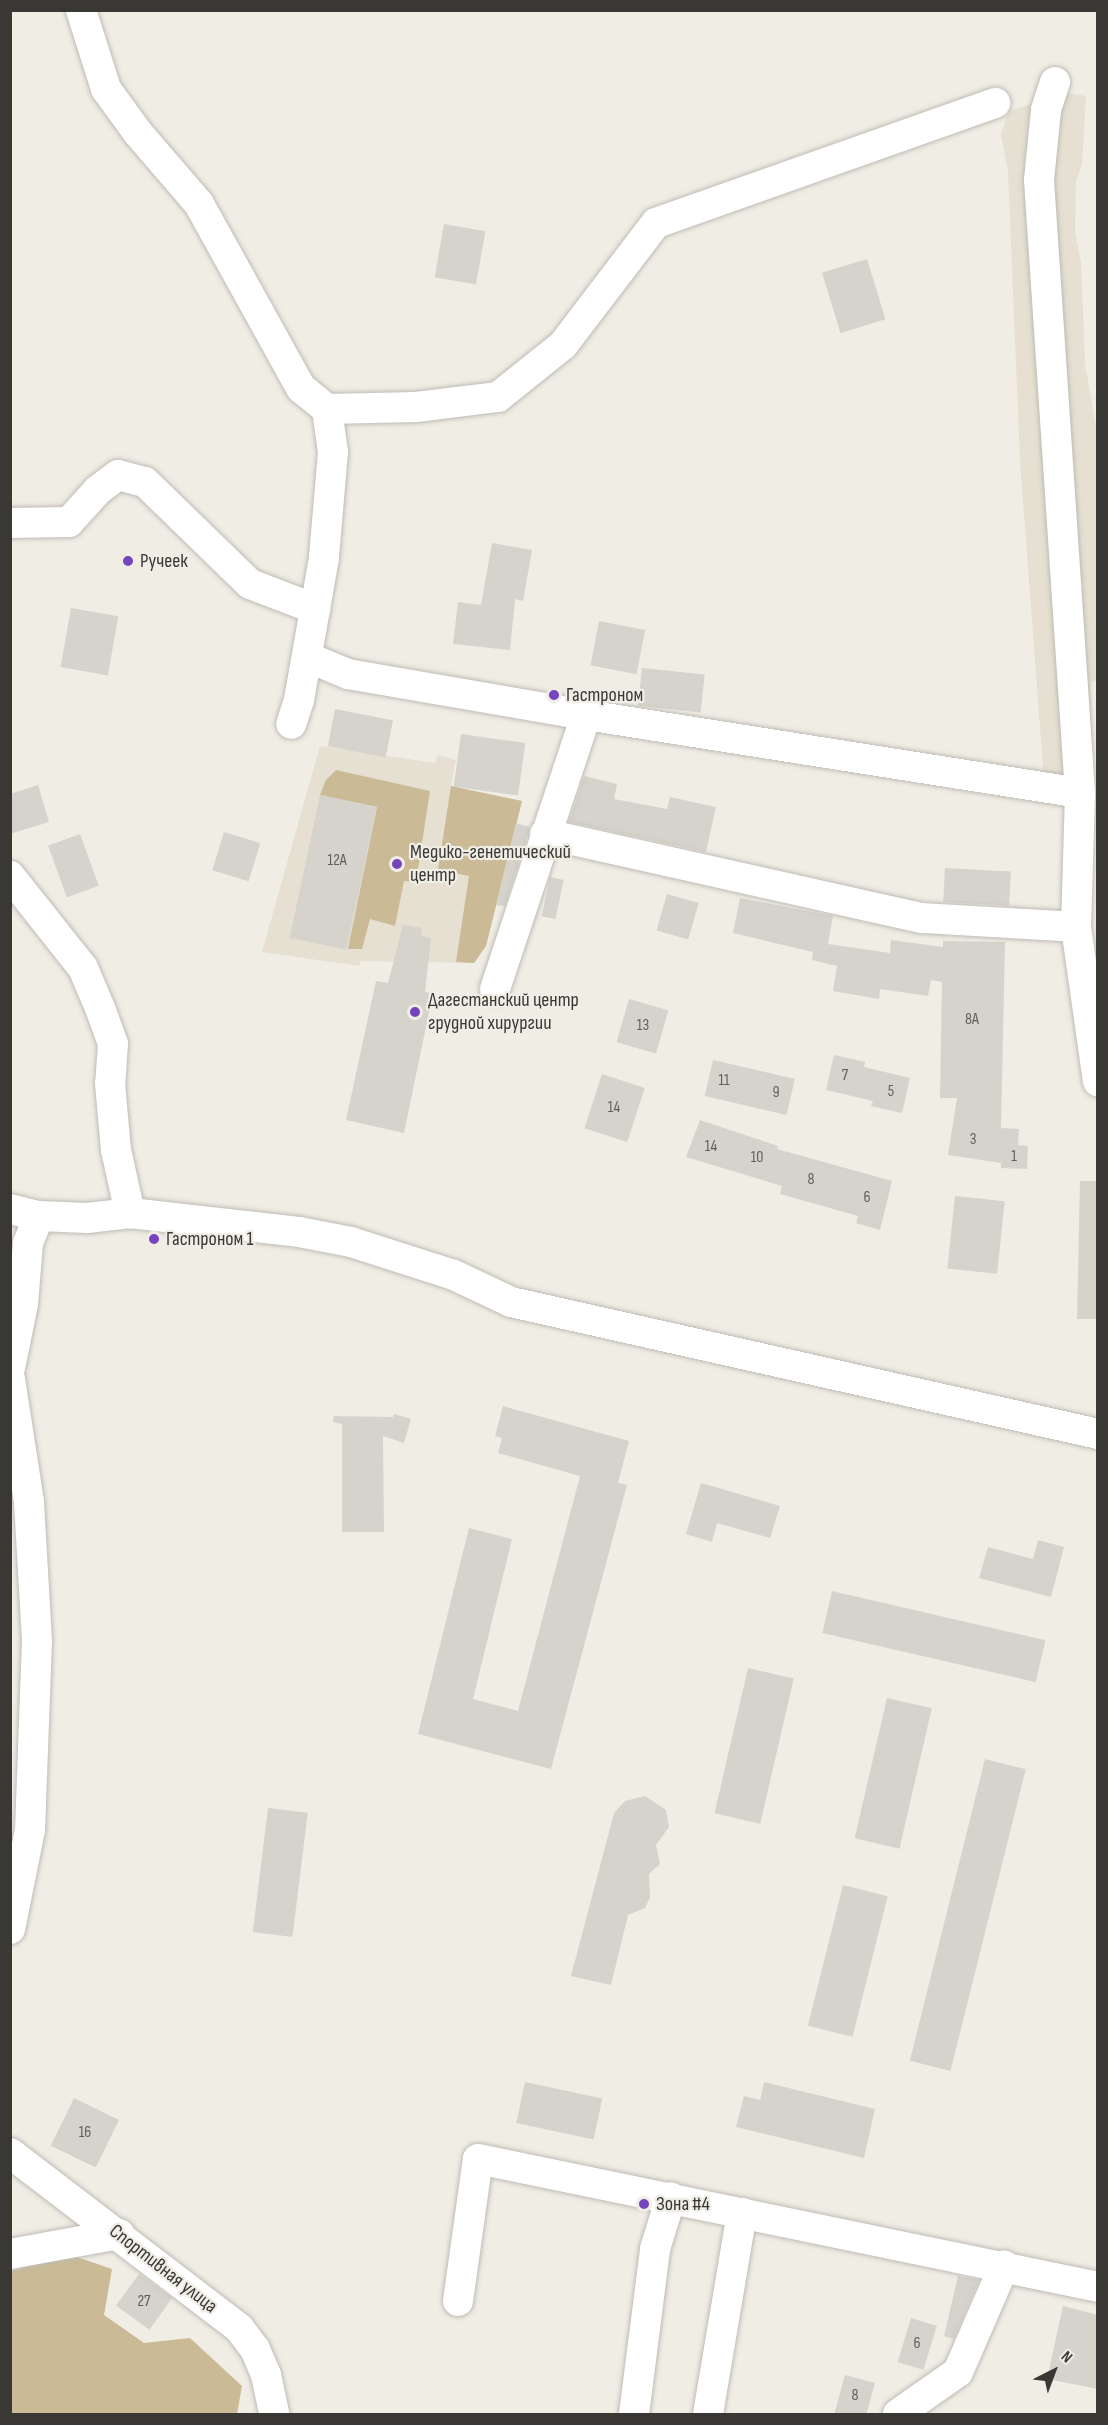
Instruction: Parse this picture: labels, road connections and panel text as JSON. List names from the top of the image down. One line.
{"streets":{"street":["Спортивная улица"]},"places":["Ручеек","Гастроном","Медико-генетический центр","Дагестанский центр грудной хирургии","Гастроном 1","Зона #4"],"house_numbers":["12А","8А","13","7","11","5","9","14","3","14","1","10","8","6","16","27","6","8"],"north":"top right"}
